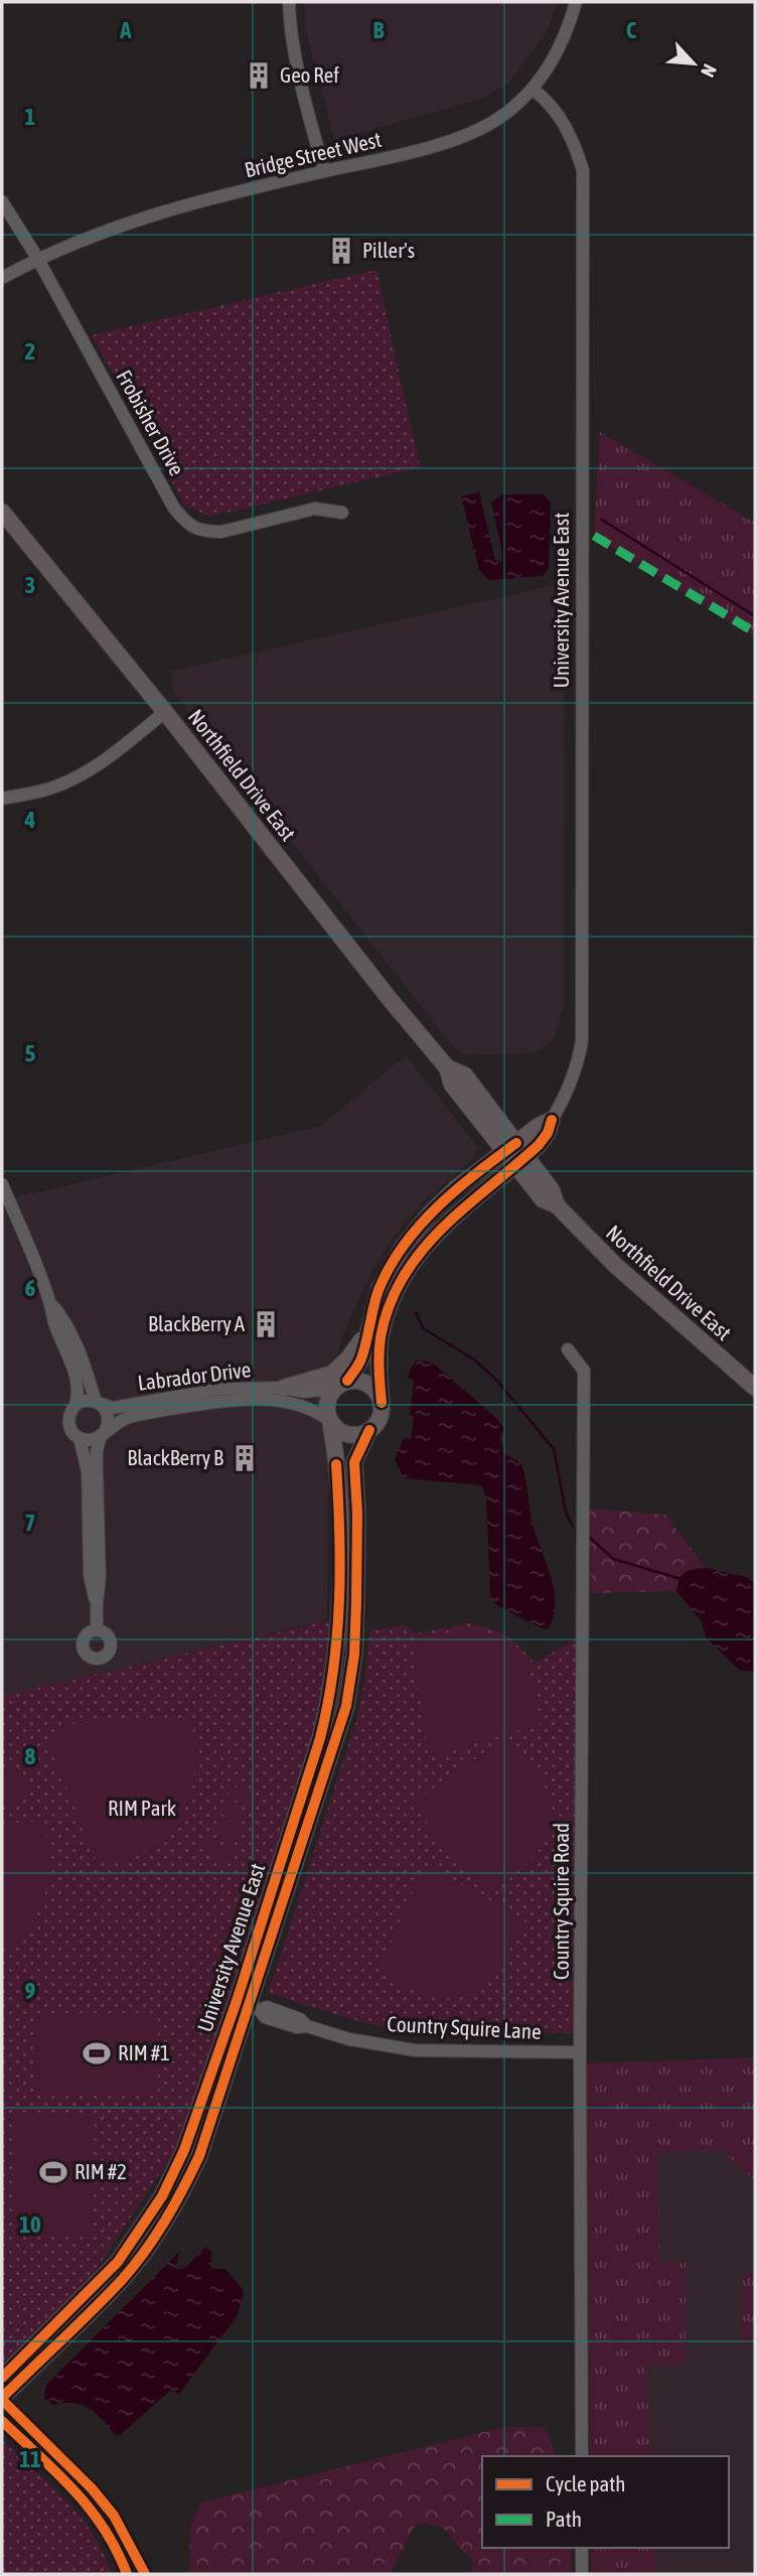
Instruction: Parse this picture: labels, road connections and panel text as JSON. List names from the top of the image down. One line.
{"streets":{"main road":["University Avenue East","Northfield Drive East"],"street":["Bridge Street West","Frobisher Drive","Labrador Drive","Country Squire Road","Country Squire Lane"]},"crossings":[["Bridge Street West","Frobisher Drive"],["Bridge Street West","University Avenue East"],["University Avenue East","Northfield Drive East"],["University Avenue East","Labrador Drive"],["University Avenue East","Country Squire Lane"],["Country Squire Road","Country Squire Lane"]],"parks":["RIM Park"],"places":{"building":["Geo Ref","Piller's","BlackBerry A","BlackBerry B"],"sports":["RIM #1","RIM #2"]},"legend":["Cycle path","Path"],"north":"bottom right","grid":{"columns":["A","B","C"],"rows":["1","2","3","4","5","6","7","8","9","10","11"]}}
